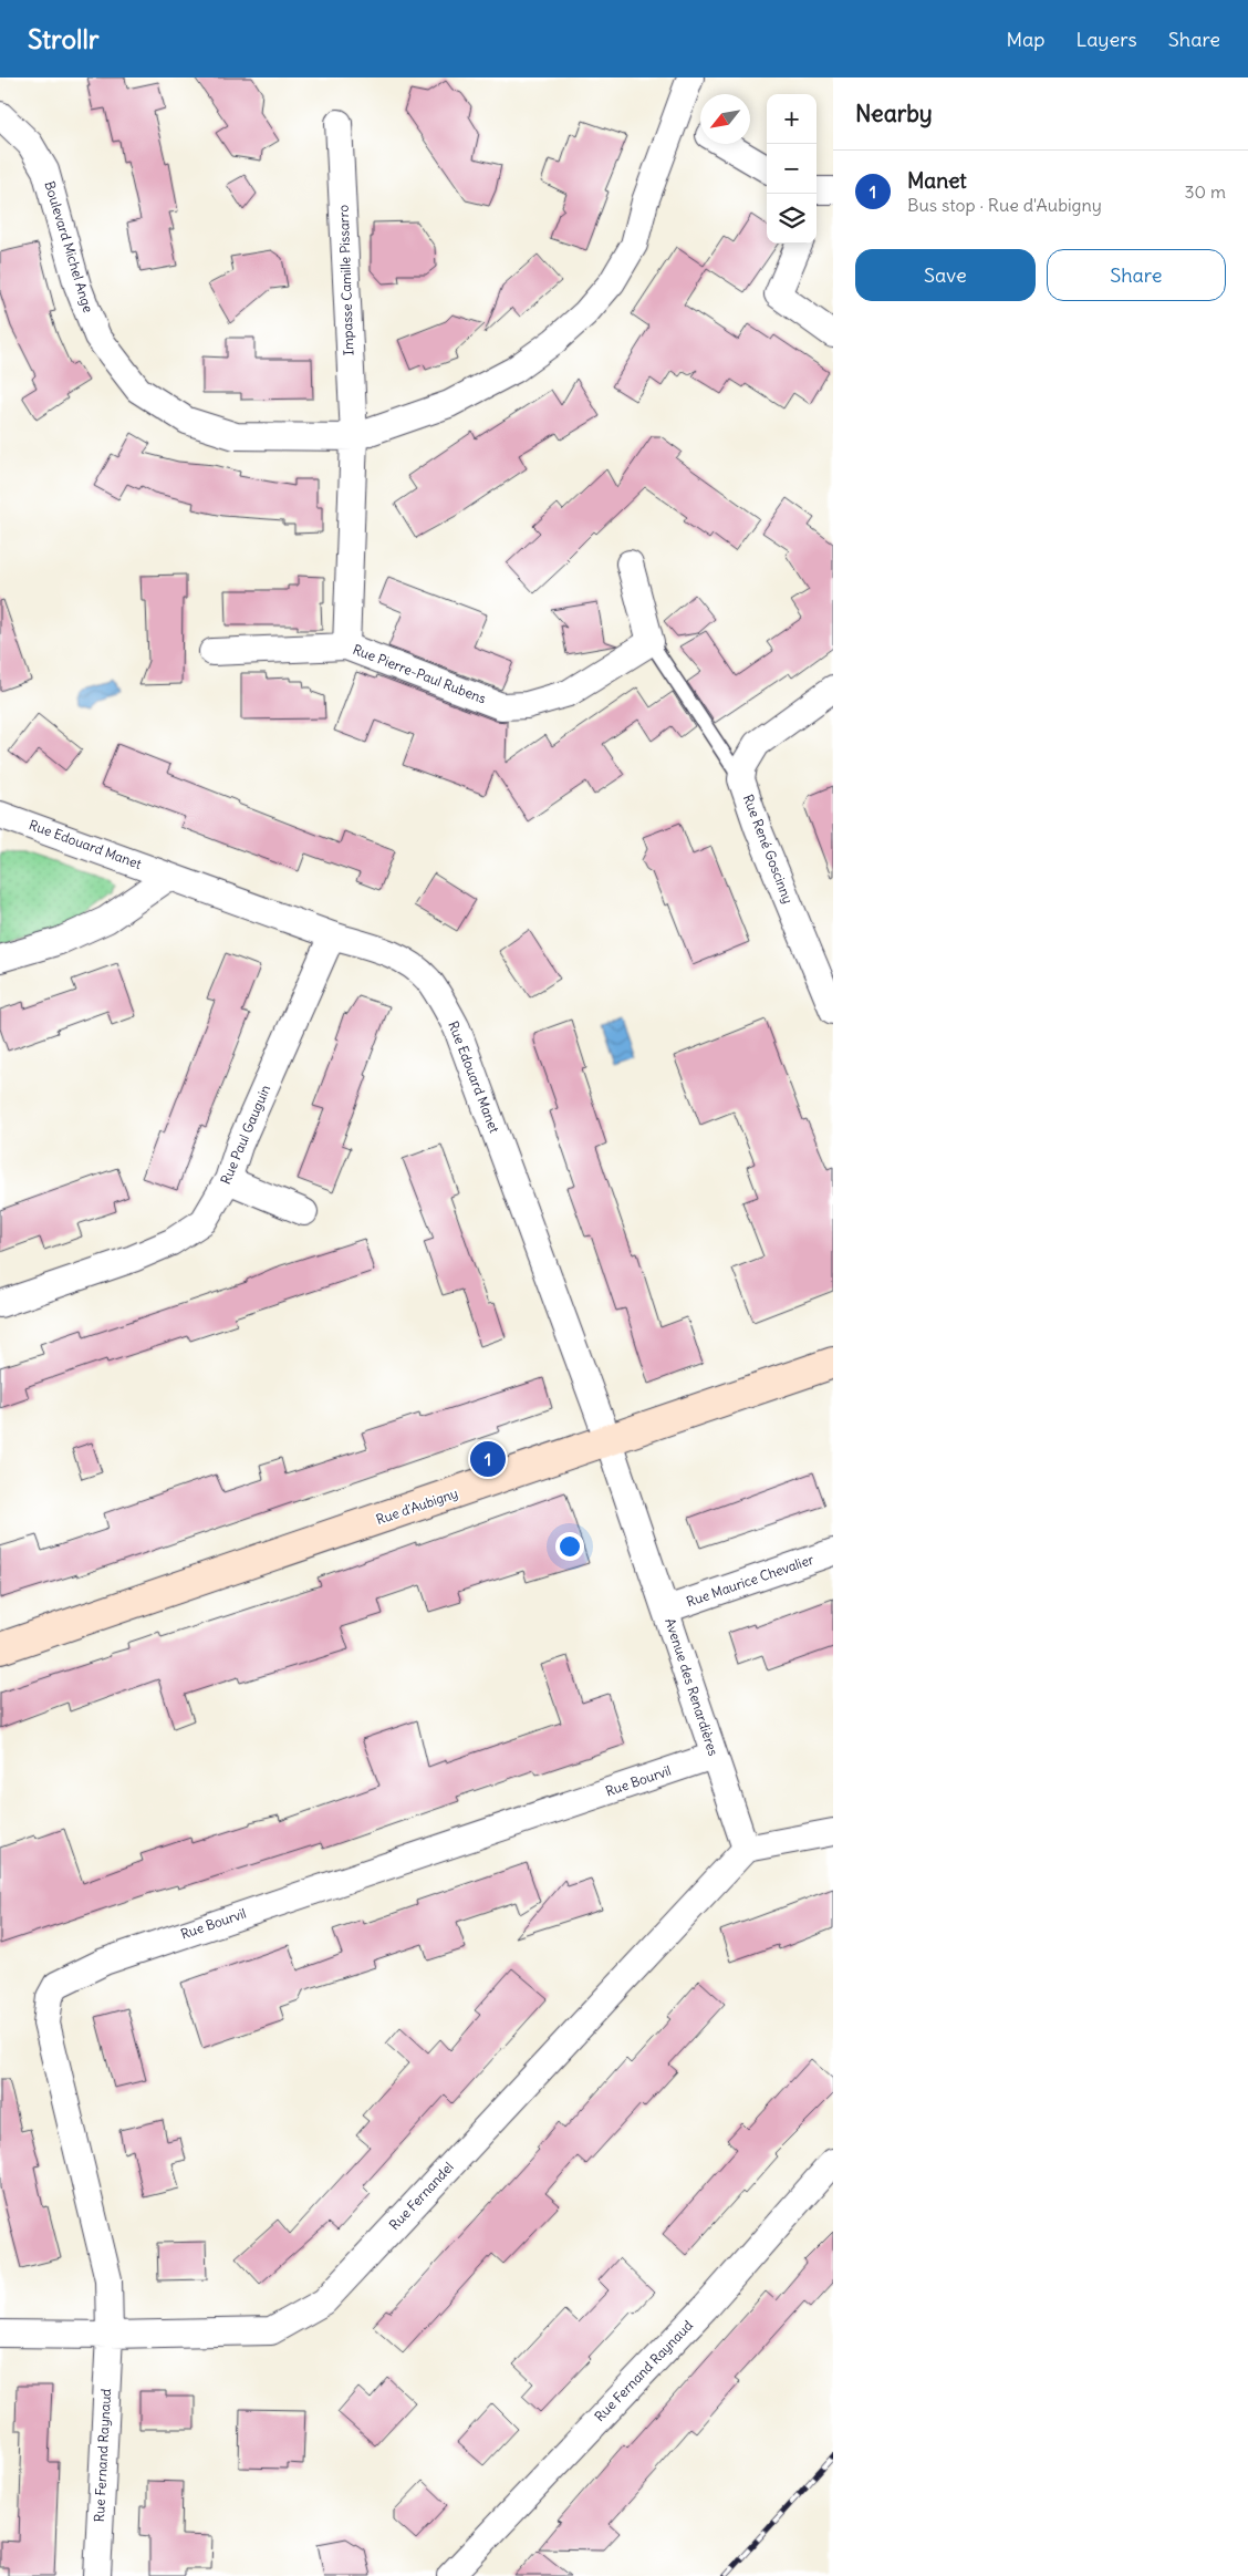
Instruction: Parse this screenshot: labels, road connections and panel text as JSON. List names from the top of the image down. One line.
{"streets":{"main road":["Rue d'Aubigny"],"street":["Boulevard Michel Ange","Impasse Camille Pissarro","Rue Pierre-Paul Rubens","Rue Edouard Manet","Rue René Goscinny","Rue Paul Gauguin","Rue Maurice Chevalier","Avenue des Renardières","Rue Bourvil","Rue Fernandel","Rue Fernand Raynaud"]},"crossings":[["Boulevard Michel Ange","Impasse Camille Pissarro"],["Boulevard Michel Ange","Rue Pierre-Paul Rubens"],["Impasse Camille Pissarro","Rue Pierre-Paul Rubens"],["Rue Edouard Manet","Rue Paul Gauguin"],["Rue Edouard Manet","Rue d'Aubigny"],["Rue Edouard Manet","Avenue des Renardières"],["Rue d'Aubigny","Avenue des Renardières"],["Rue Maurice Chevalier","Avenue des Renardières"],["Avenue des Renardières","Rue Bourvil"],["Avenue des Renardières","Rue Fernandel"],["Rue Bourvil","Rue Fernandel"],["Rue Bourvil","Rue Fernand Raynaud"],["Rue Fernandel","Rue Fernand Raynaud"]],"north":"bottom left","page":{"header":"Strollr","nav":["Map","Layers","Share"],"heading":"Nearby","map_buttons":["+","−"],"list":[{"mark":"1","name":"Manet","note":"Bus stop · Rue d'Aubigny","value":"30 m"}],"buttons":["Save","Share"],"pins":"1"}}
